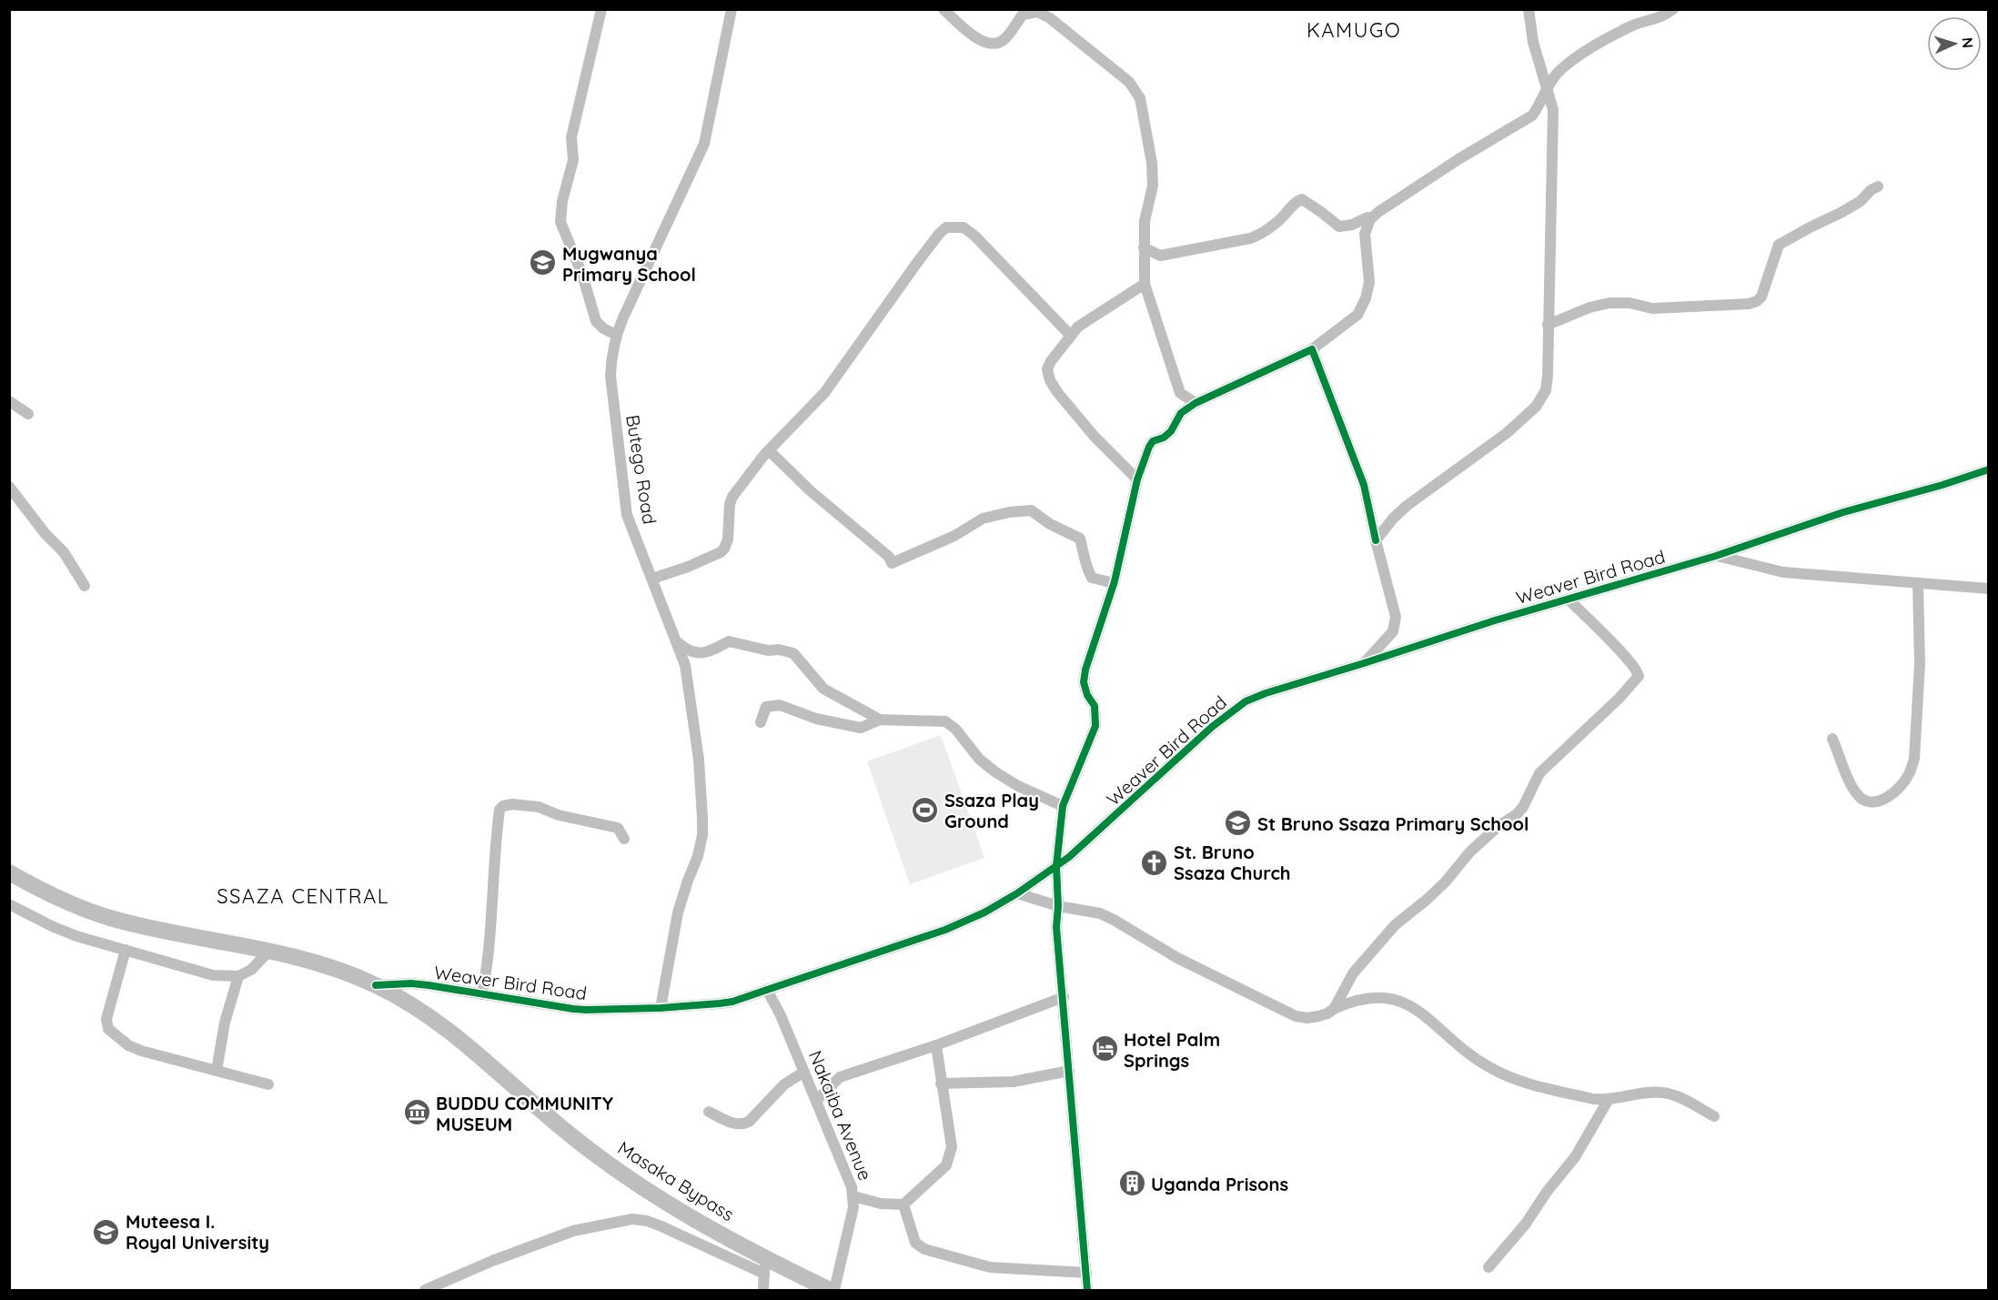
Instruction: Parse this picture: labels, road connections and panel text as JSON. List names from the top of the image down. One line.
{"streets":{"highway":["Masaka Bypass"],"street":["Butego Road","Weaver Bird Road","Nakaiba Avenue"]},"crossings":[["Butego Road","Weaver Bird Road"],["Weaver Bird Road","Nakaiba Avenue"],["Weaver Bird Road","Masaka Bypass"]],"districts":["KAMUGO","SSAZA CENTRAL"],"places":{"school or university":["Mugwanya Primary School","St Bruno Ssaza Primary School","Muteesa I. Royal University"],"sports":["Ssaza Play Ground"],"church":["St. Bruno Ssaza Church"],"hotel":["Hotel Palm Springs"],"museum":["BUDDU COMMUNITY MUSEUM"],"building":["Uganda Prisons"]},"north":"right"}
